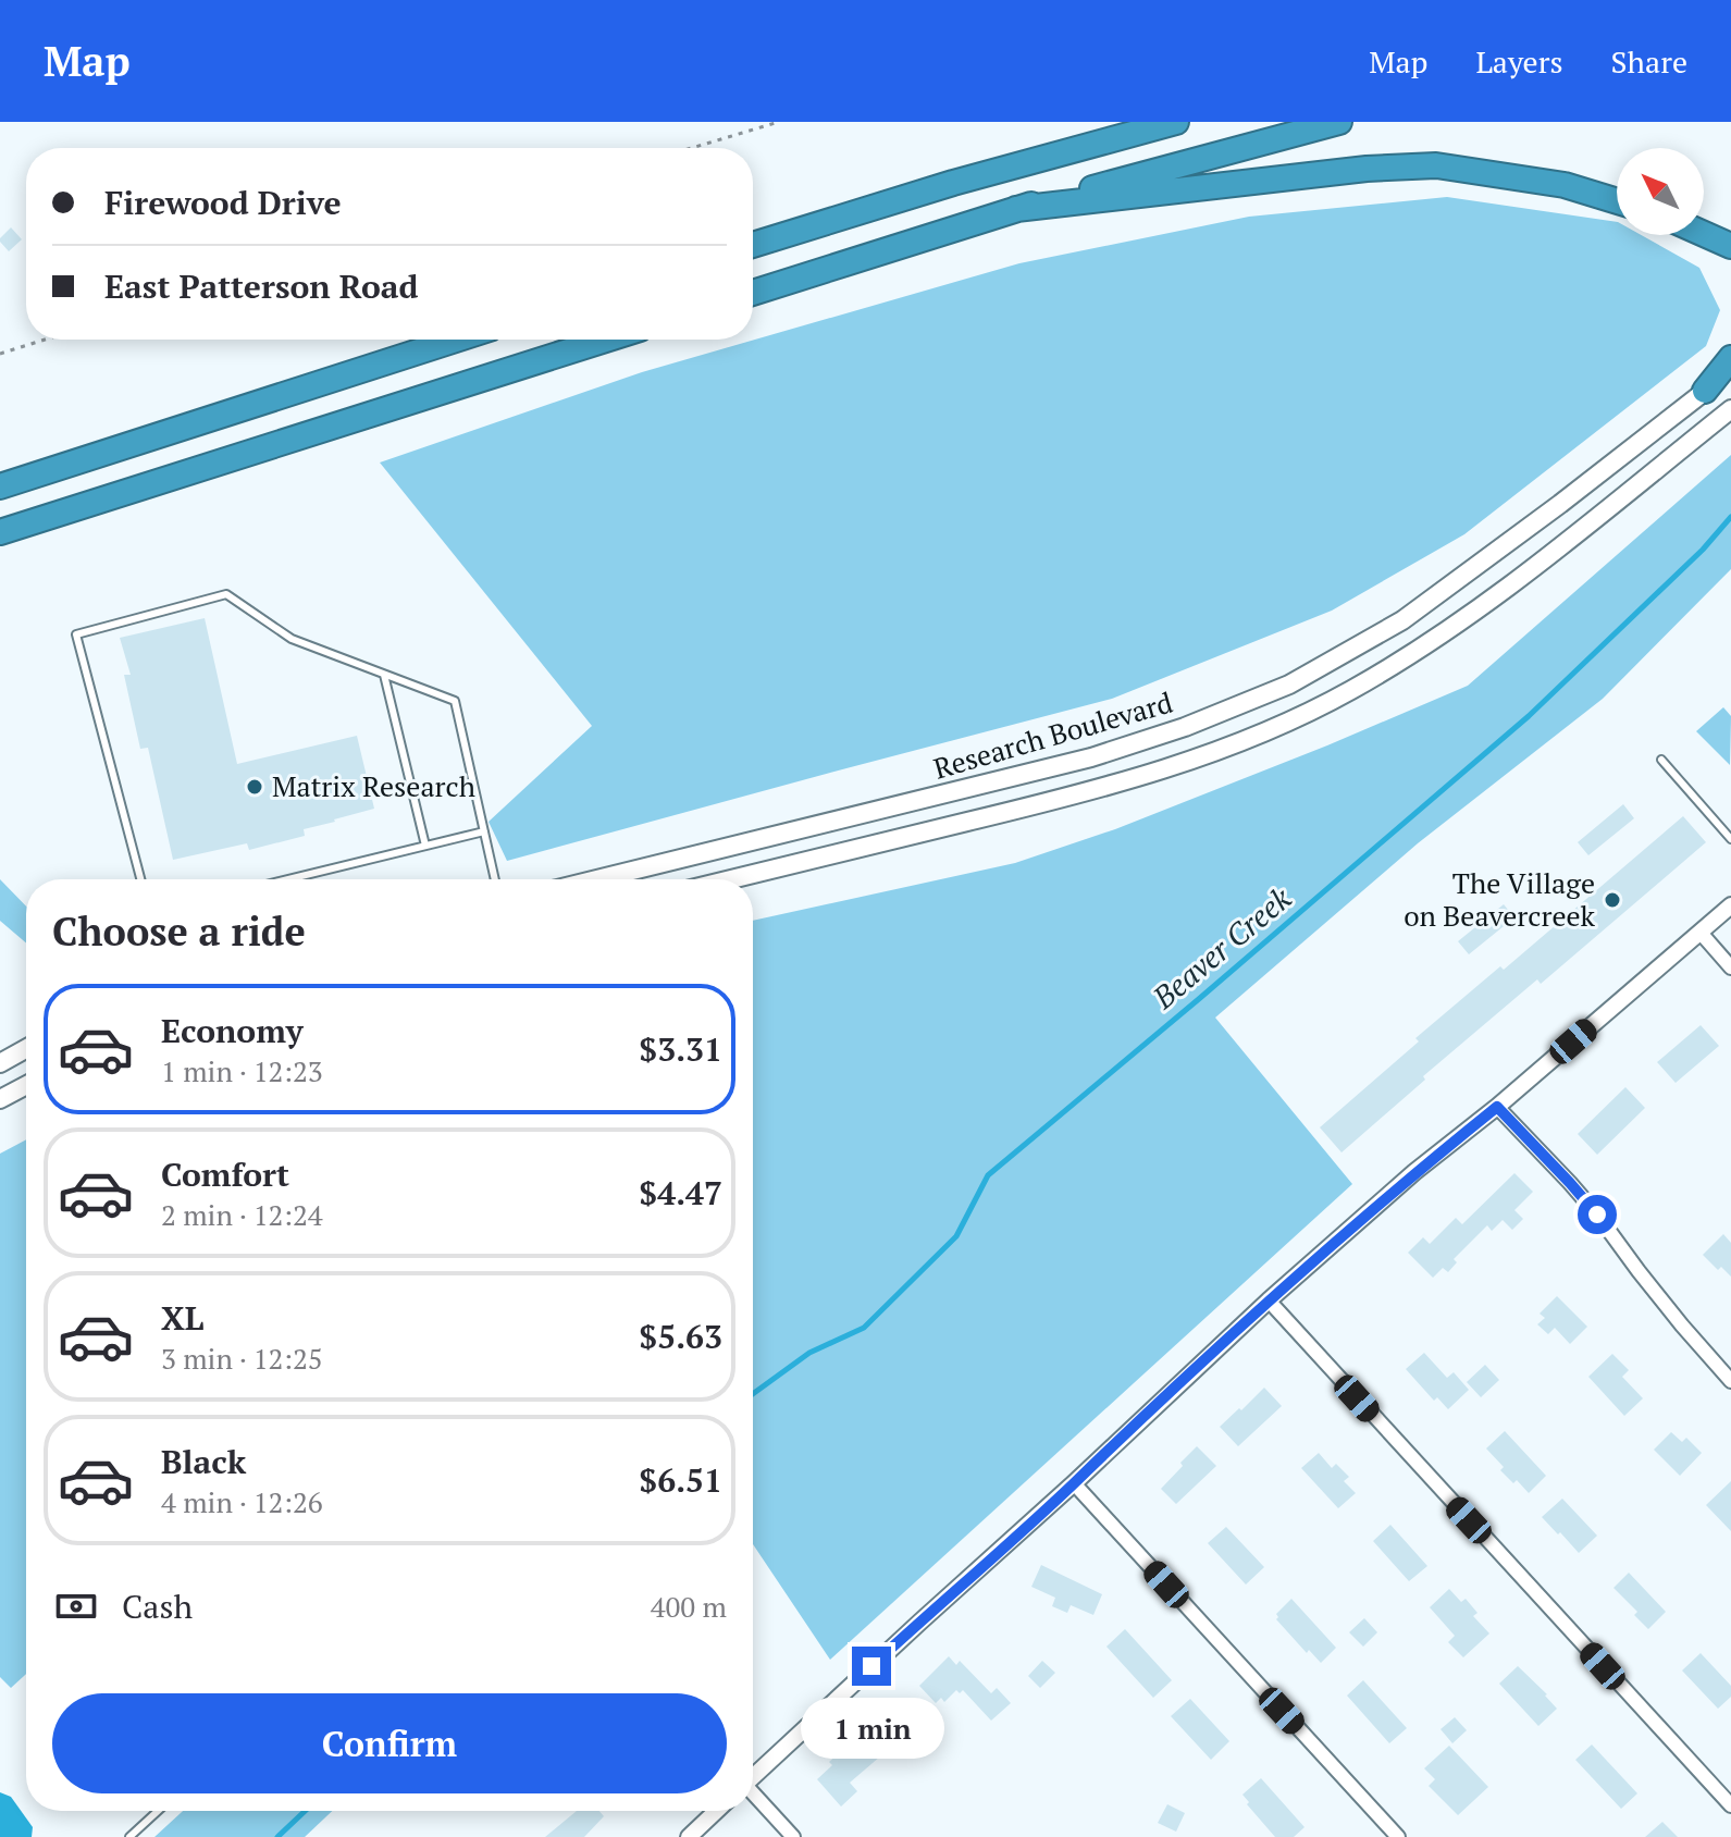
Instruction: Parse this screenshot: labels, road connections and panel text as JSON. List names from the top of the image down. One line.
{"streets":{"main road":["Research Boulevard"]},"water":["Beaver Creek"],"places":["Matrix Research","The Village on Beavercreek"],"north":"top left","page":{"header":"Map","nav":["Map","Layers","Share"],"banner":["Firewood Drive","East Patterson Road"],"heading":"Choose a ride","list":[{"name":"Economy","note":"1 min · 12:23","value":"$3.31"},{"name":"Comfort","note":"2 min · 12:24","value":"$4.47"},{"name":"XL","note":"3 min · 12:25","value":"$5.63"},{"name":"Black","note":"4 min · 12:26","value":"$6.51"}],"pay":["Cash","400 m"],"buttons":"Confirm","bubble":"1 min"}}
